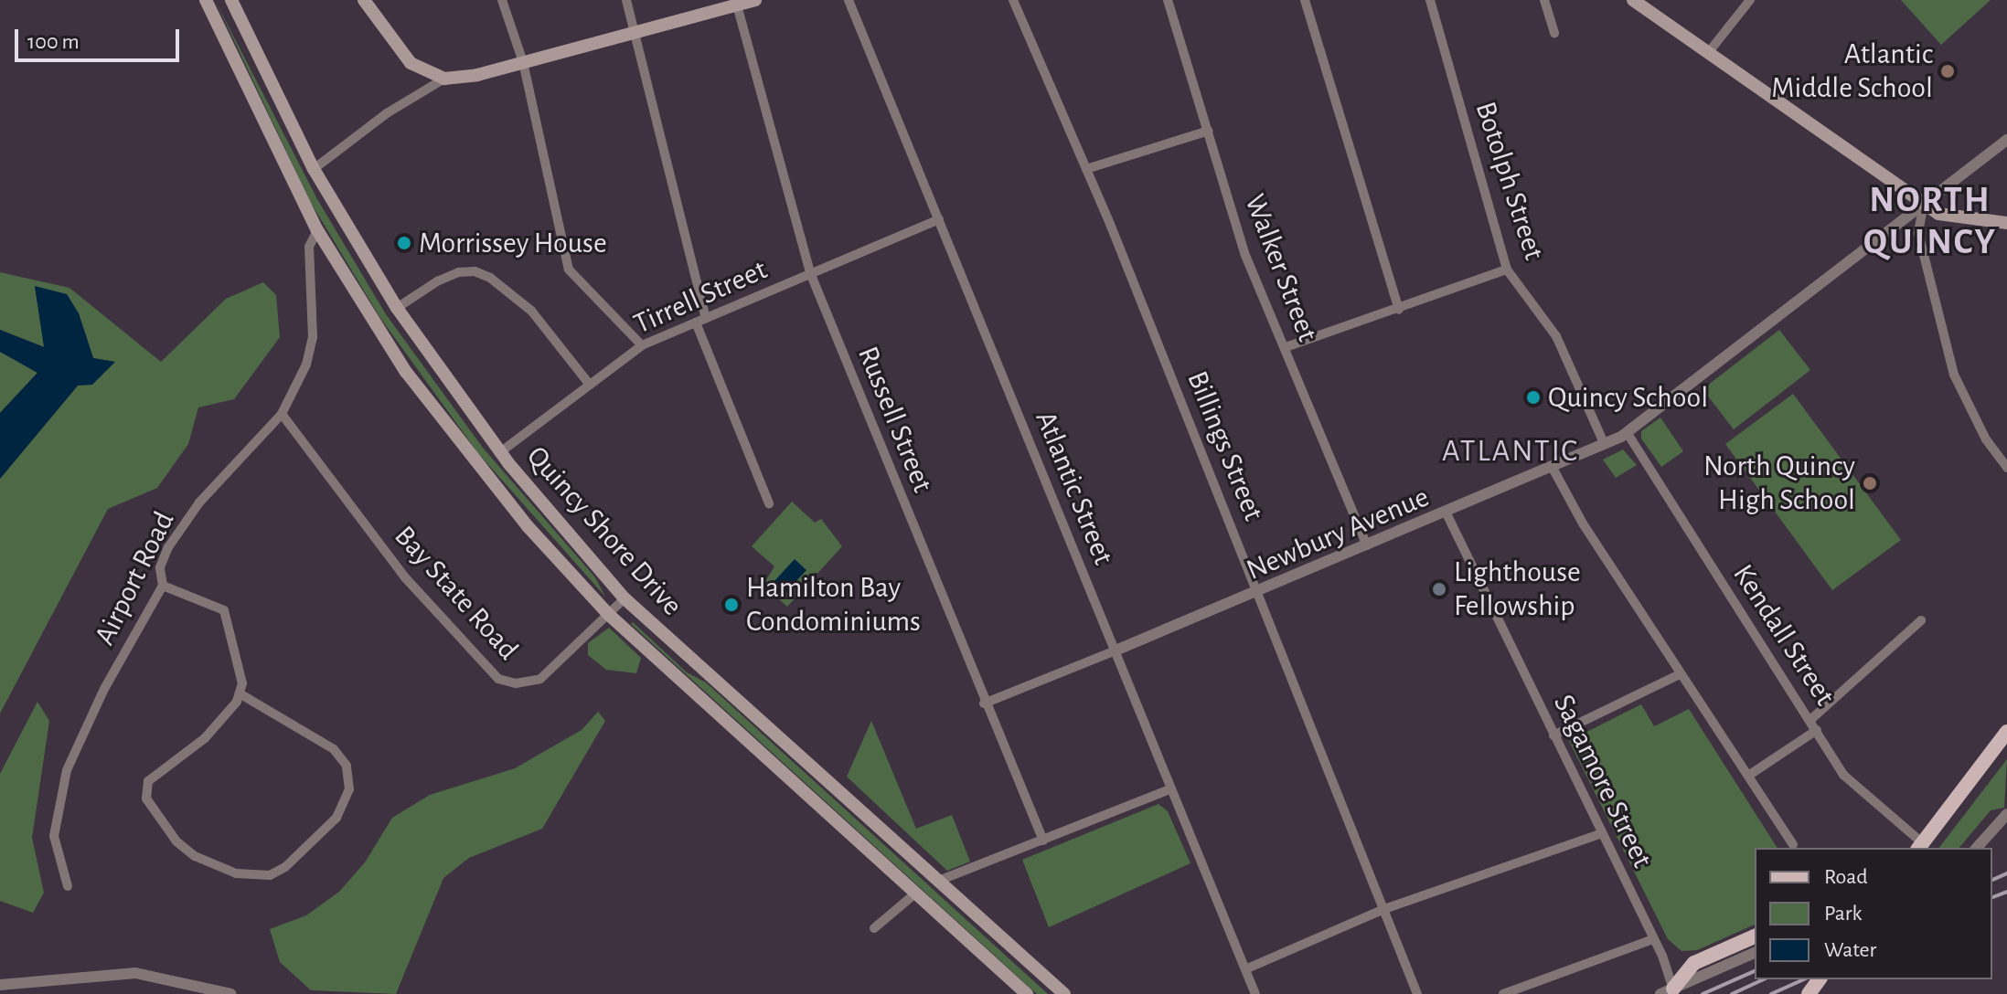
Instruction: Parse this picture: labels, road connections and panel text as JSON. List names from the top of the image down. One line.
{"streets":{"main road":["Quincy Shore Drive"],"street":["Botolph Street","Walker Street","Tirrell Street","Russell Street","Billings Street","Atlantic Street","Newbury Avenue","Airport Road","Bay State Road","Kendall Street","Sagamore Street"]},"crossings":[["Botolph Street","Newbury Avenue"],["Walker Street","Newbury Avenue"],["Tirrell Street","Russell Street"],["Tirrell Street","Atlantic Street"],["Tirrell Street","Quincy Shore Drive"],["Russell Street","Newbury Avenue"],["Billings Street","Newbury Avenue"],["Atlantic Street","Newbury Avenue"],["Quincy Shore Drive","Airport Road"],["Quincy Shore Drive","Bay State Road"],["Newbury Avenue","Kendall Street"],["Newbury Avenue","Sagamore Street"],["Airport Road","Bay State Road"]],"districts":["NORTH QUINCY","ATLANTIC"],"places":["Atlantic Middle School","Morrissey House","Quincy School","North Quincy High School","Lighthouse Fellowship","Hamilton Bay Condominiums"],"legend":["Road","Park","Water"],"scale_bar":"100 m"}
